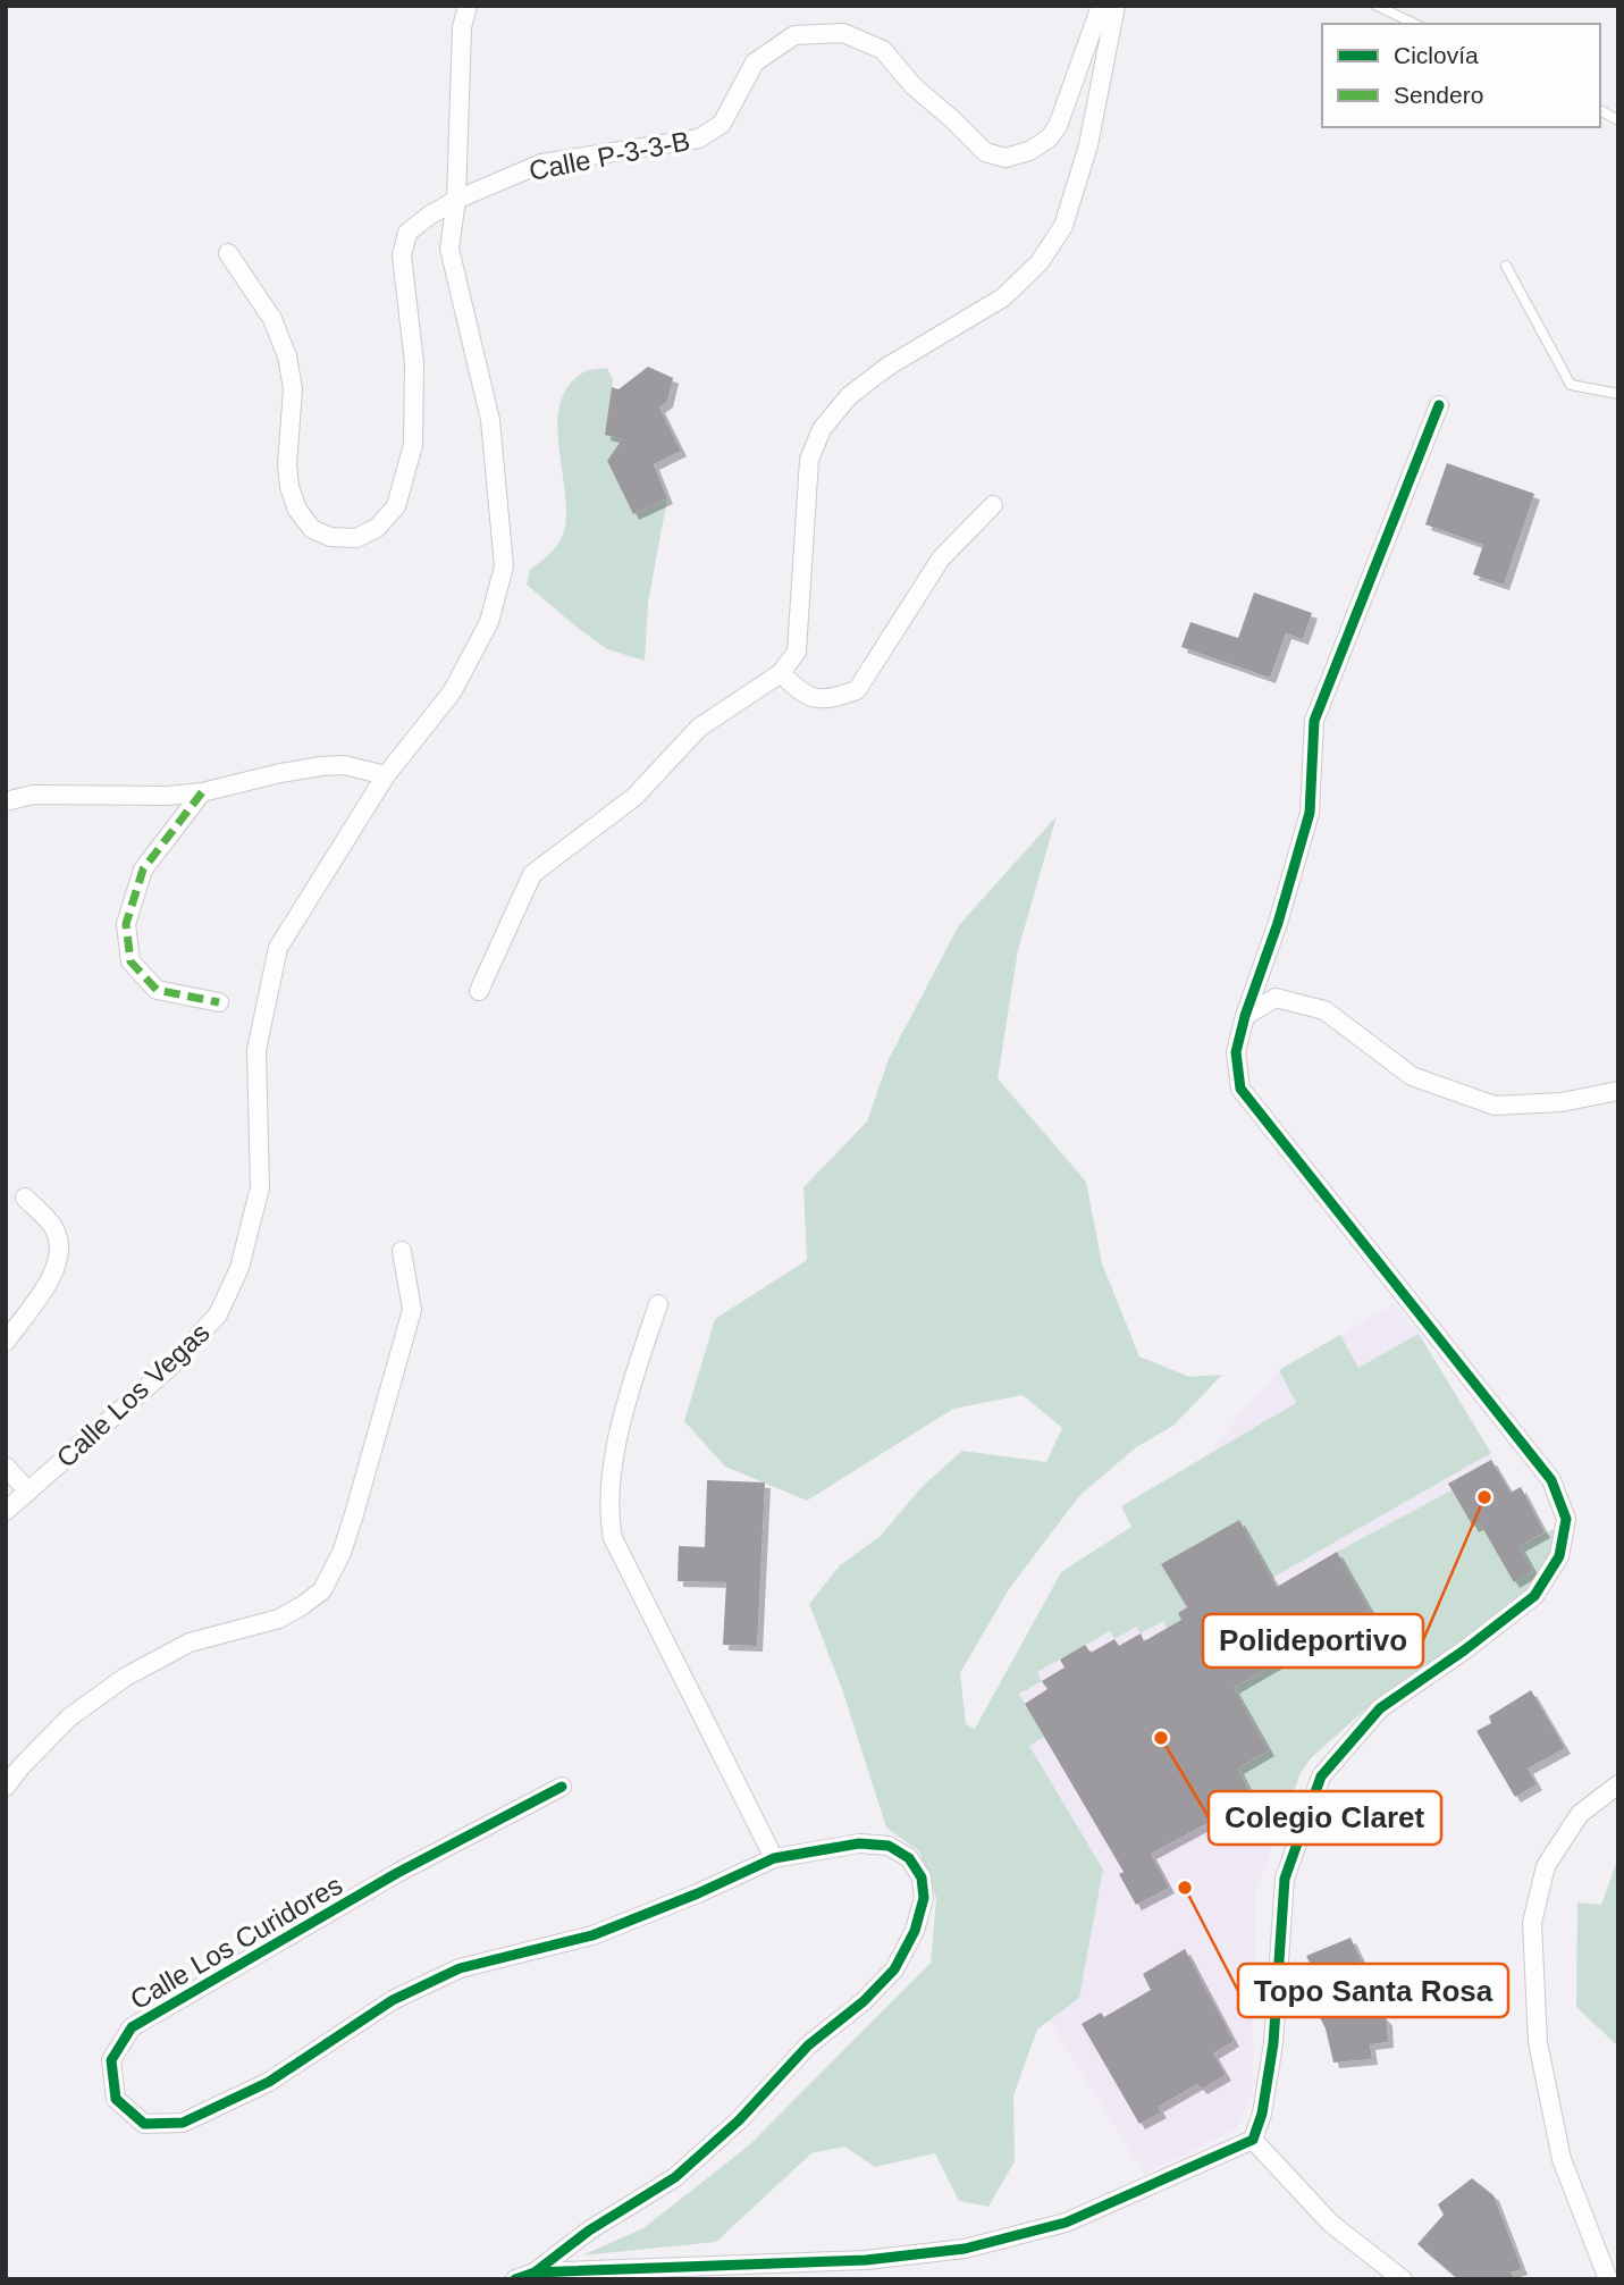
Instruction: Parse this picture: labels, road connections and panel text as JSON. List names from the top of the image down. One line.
{"streets":{"street":["Calle P-3-3-B","Calle Los Vegas","Calle Los Curidores"]},"crossings":[["Calle P-3-3-B","Calle Los Vegas"]],"places":["Polideportivo","Colegio Claret","Topo Santa Rosa"],"legend":["Ciclovía","Sendero"]}
